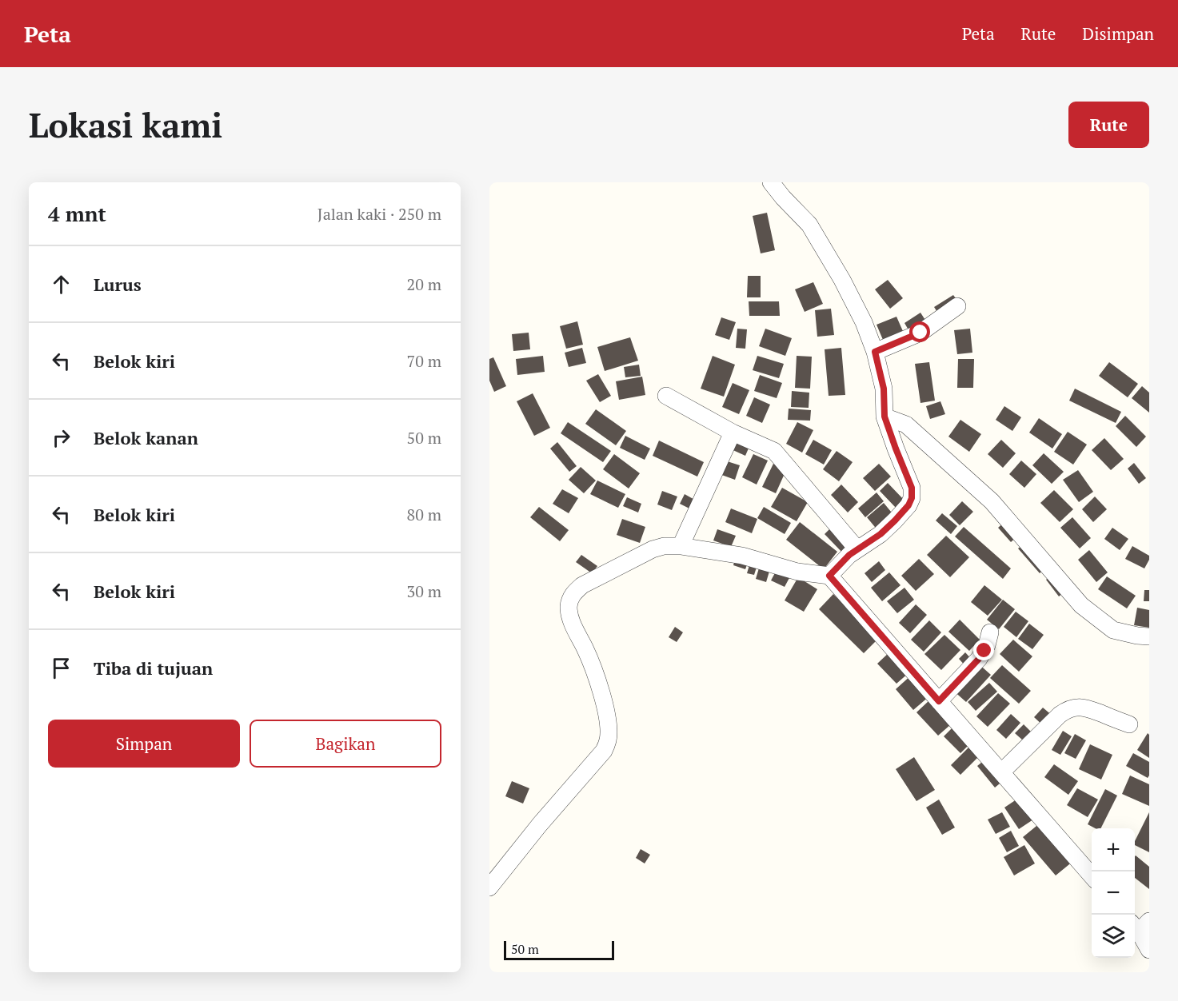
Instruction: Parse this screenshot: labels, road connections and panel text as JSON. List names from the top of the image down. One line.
{"scale_bar":"50 m","page":{"header":"Peta","nav":["Peta","Rute","Disimpan"],"buttons":["Rute",["Simpan","Bagikan"]],"title":"Lokasi kami","heading":["4 mnt","Jalan kaki · 250 m"],"list":[["Lurus","20 m"],["Belok kiri","70 m"],["Belok kanan","50 m"],["Belok kiri","80 m"],["Belok kiri","30 m"],"Tiba di tujuan"],"map_buttons":["+","−"],"scale":"50 m"}}
